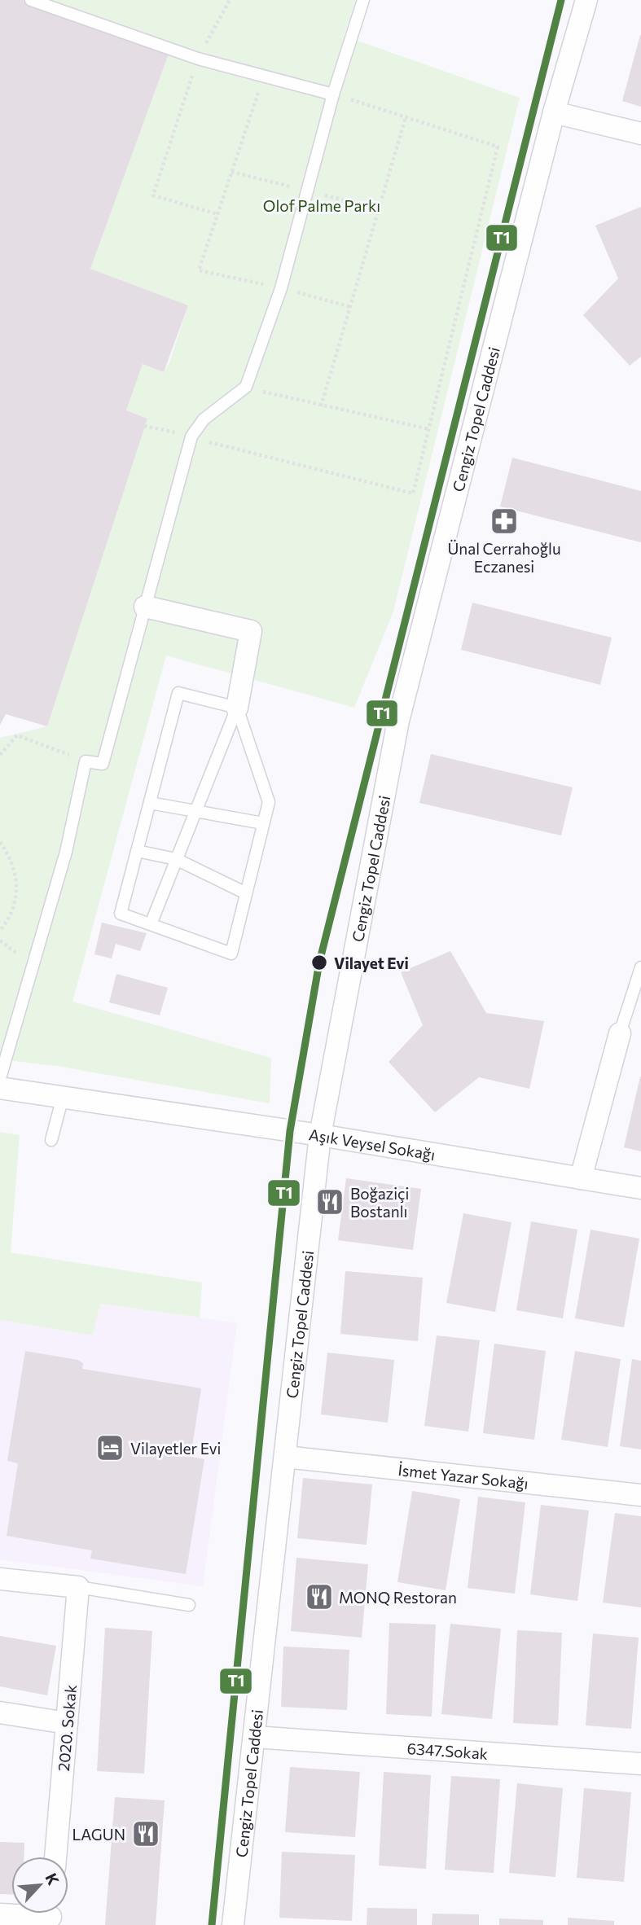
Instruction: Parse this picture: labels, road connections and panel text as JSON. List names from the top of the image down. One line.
{"streets":{"street":["Cengiz Topel Caddesi","Aşık Veysel Sokağı","İsmet Yazar Sokağı","2020. Sokak","6347.Sokak"]},"crossings":[["Cengiz Topel Caddesi","Aşık Veysel Sokağı"],["Cengiz Topel Caddesi","İsmet Yazar Sokağı"],["Cengiz Topel Caddesi","6347.Sokak"]],"parks":["Olof Palme Parkı"],"places":{"pharmacy":["Ünal Cerrahoğlu Eczanesi"],"other":["Vilayet Evi"],"restaurant":["Boğaziçi Bostanlı","MONQ Restoran","LAGUN"],"hotel":["Vilayetler Evi"]},"lines":["transit line T1"],"north":"top right"}
